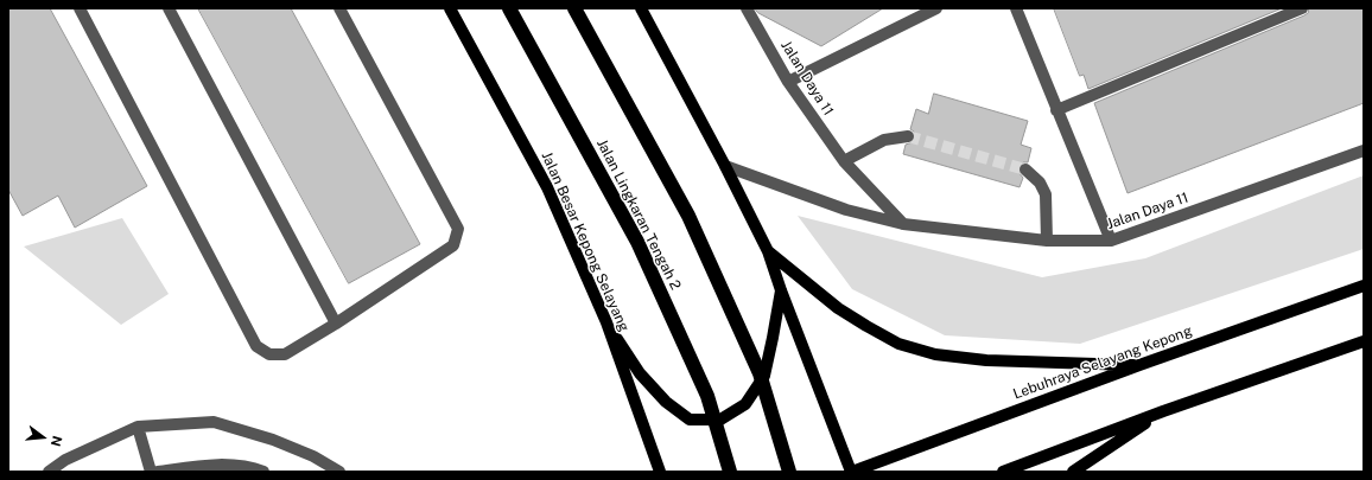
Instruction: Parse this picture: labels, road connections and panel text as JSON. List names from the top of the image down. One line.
{"streets":{"highway":["Jalan Lingkaran Tengah 2"],"main road":["Jalan Besar Kepong Selayang","Lebuhraya Selayang Kepong"],"street":["Jalan Daya 11"]},"north":"right"}
